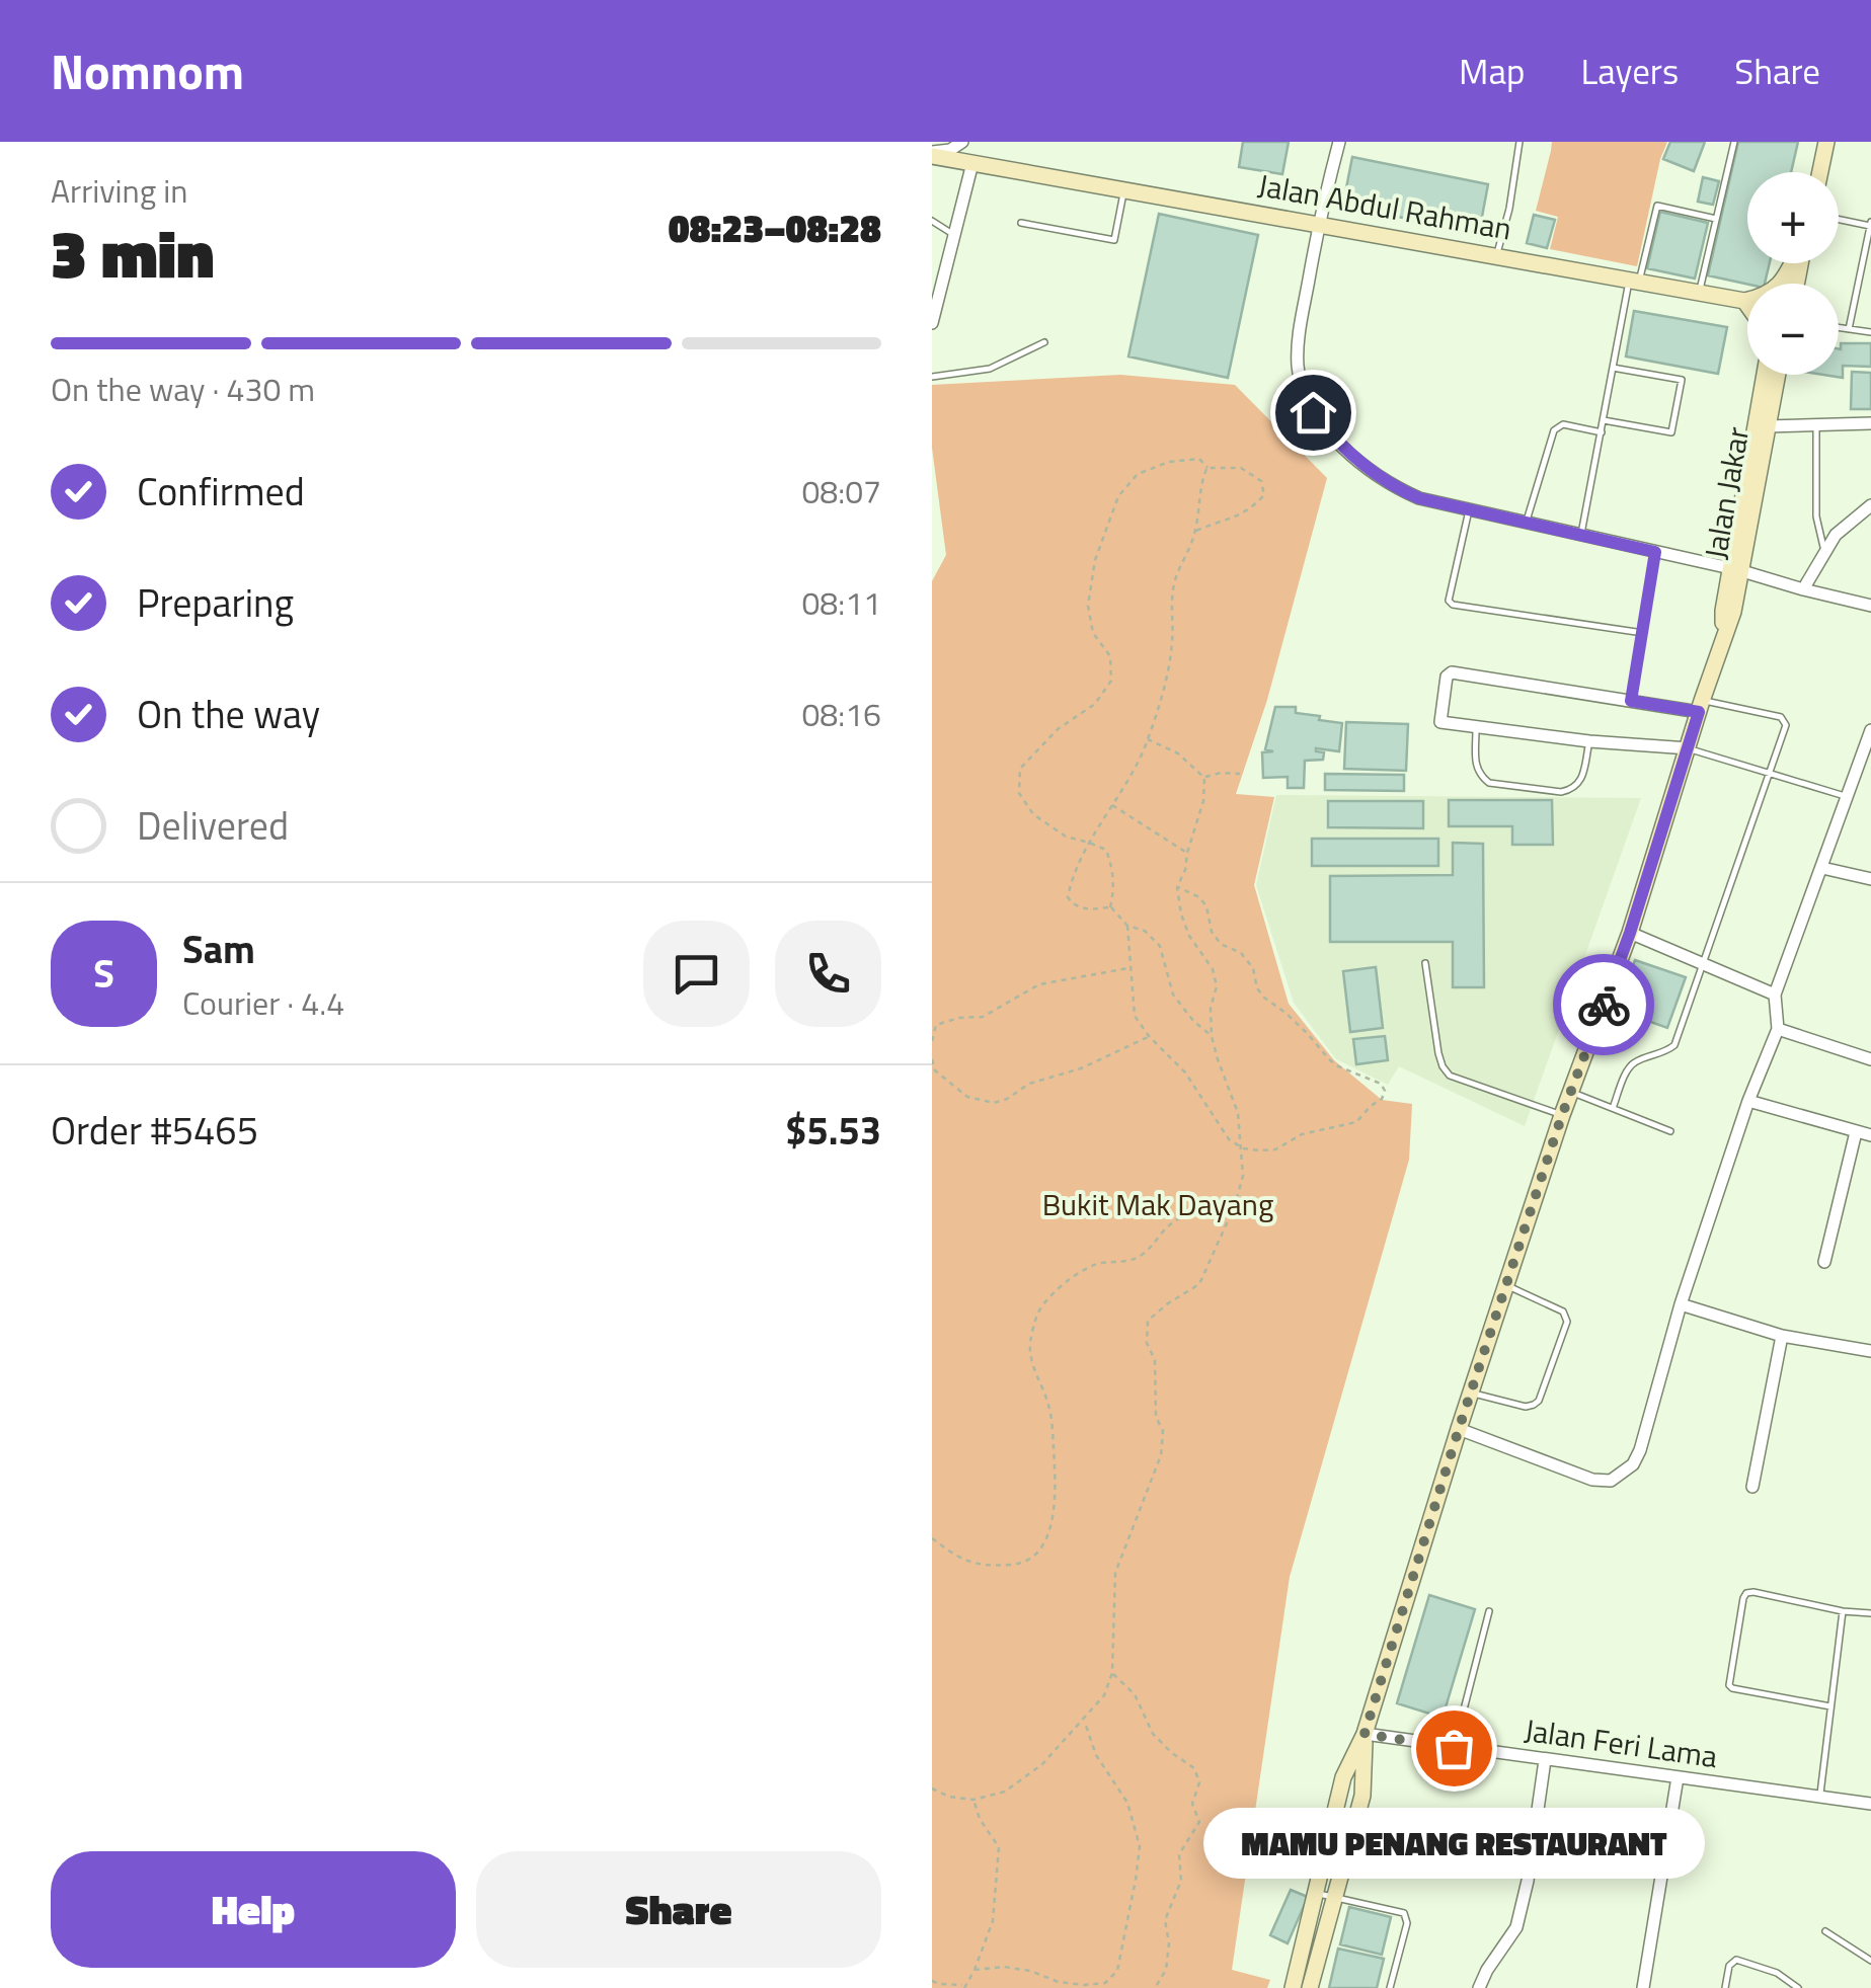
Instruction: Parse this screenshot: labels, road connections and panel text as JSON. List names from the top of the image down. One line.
{"streets":{"main road":["Jalan Abdul Rahman","Jalan Jakar"],"street":["Jalan Feri Lama"]},"crossings":[["Jalan Jakar","Jalan Feri Lama"]],"parks":["Bukit Mak Dayang"],"places":["MAMU PENANG RESTAURANT"],"page":{"header":"Nomnom","nav":["Map","Layers","Share"],"heading":["3 min","Arriving in","08:23–08:28"],"panel":["Sam","Courier · 4.4","Order #5465","$5.53"],"map_buttons":["+","−"],"bar":"On the way · 430 m","list":[["Confirmed","08:07"],["Preparing","08:11"],["On the way","08:16"],"Delivered"],"round":"S","bubble":"MAMU PENANG RESTAURANT","buttons":["Help","Share"]}}
